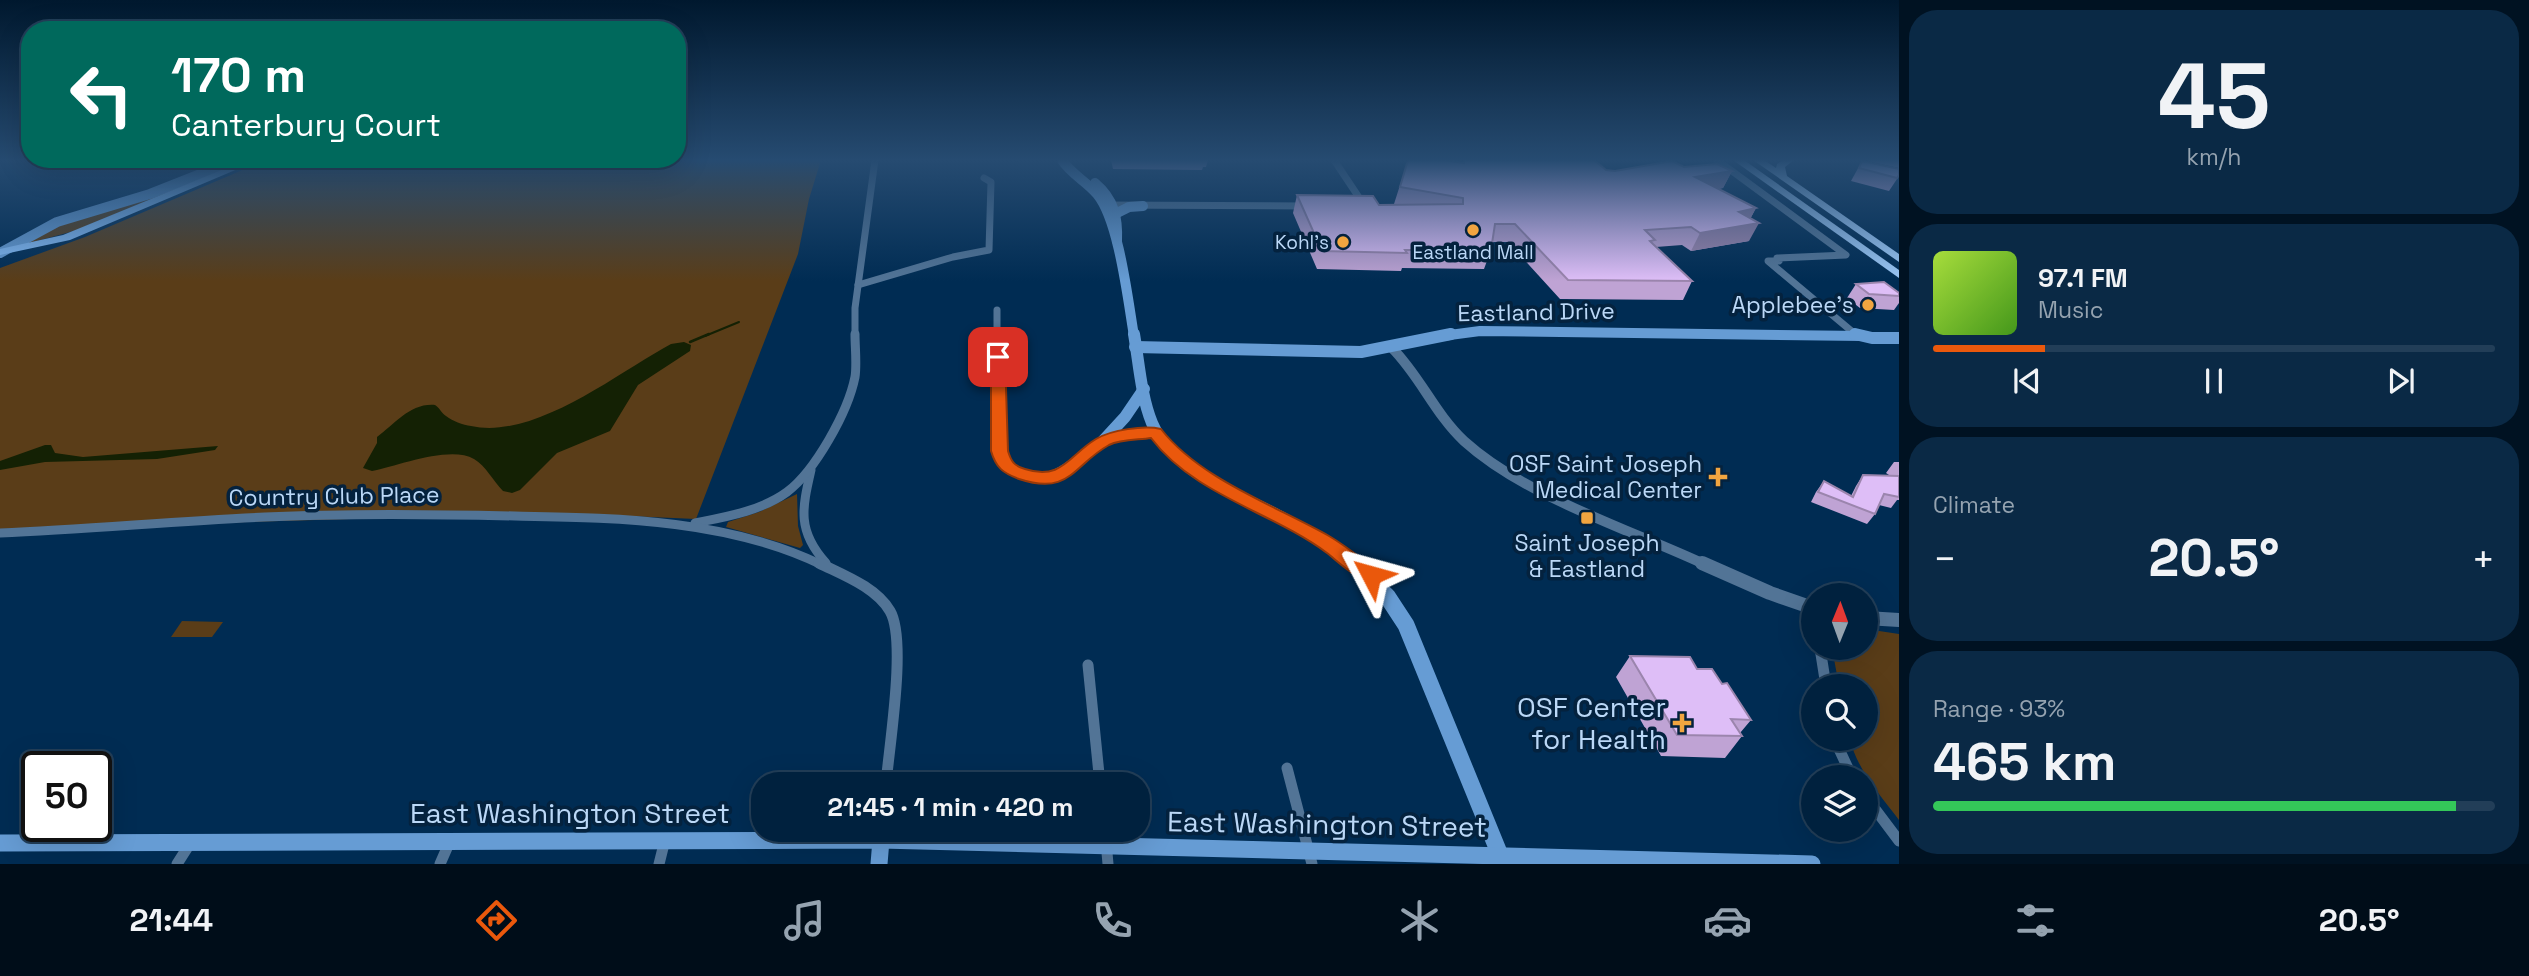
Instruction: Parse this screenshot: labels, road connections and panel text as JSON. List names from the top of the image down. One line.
{"streets":{"main road":["Eastland Drive","East Washington Street"],"street":["Country Club Place"]},"places":{"other":["Eastland Mall","Kohl's","Applebee's"],"health":["OSF Saint Joseph Medical Center","OSF Center for Health"],"transit":["Saint Joseph & Eastland"]},"north":"top","page":{"tile":[["45","km/h"],"Climate",["Range · 93%","465 km"]],"turn":["170 m","Canterbury Court"],"song":["97.1 FM","Music"],"heat":["−","20.5°","+"],"limit":"50","trip":"21:45 · 1 min · 420 m","tabs":["21:44","20.5°"]}}
